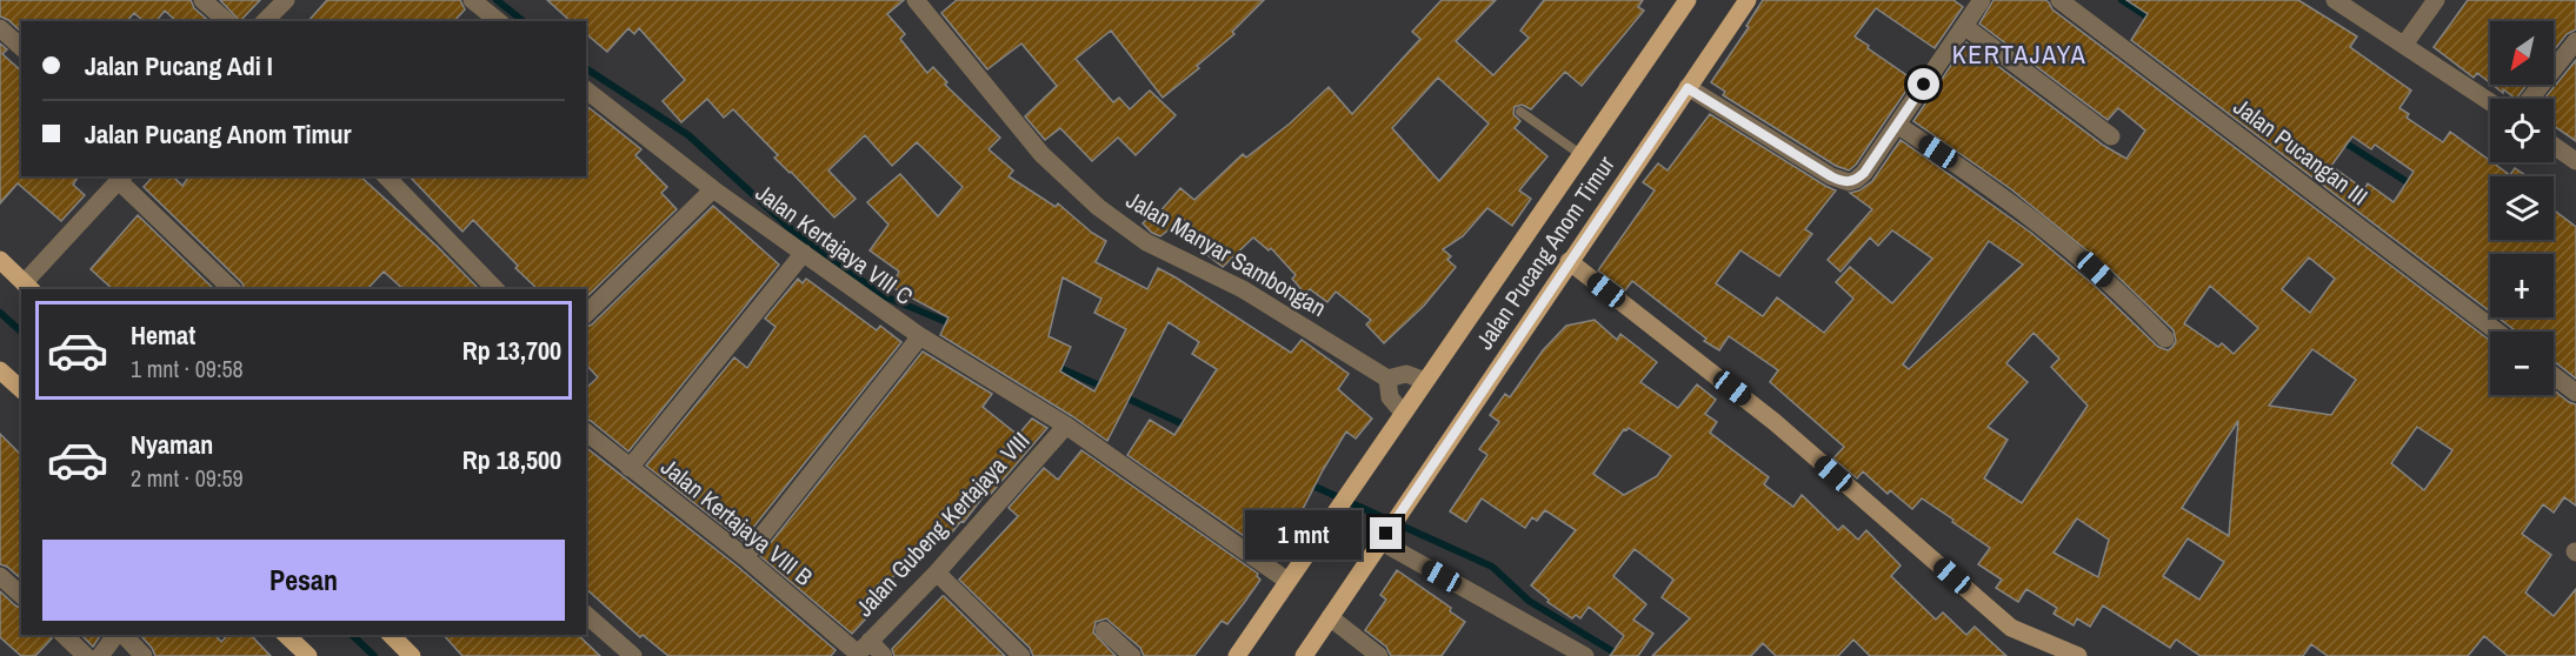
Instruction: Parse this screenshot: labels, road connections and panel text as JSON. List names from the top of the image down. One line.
{"streets":{"main road":["Jalan Pucang Anom Timur"],"street":["Jalan Pucangan III","Jalan Kertajaya VIII C","Jalan Manyar Sambongan","Jalan Kertajaya VIII B","Jalan Gubeng Kertajaya VIII"]},"crossings":[["Jalan Kertajaya VIII C","Jalan Pucang Anom Timur"],["Jalan Kertajaya VIII C","Jalan Gubeng Kertajaya VIII"],["Jalan Kertajaya VIII B","Jalan Gubeng Kertajaya VIII"]],"districts":["KERTAJAYA"],"north":"bottom left","page":{"map_buttons":["+","−"],"banner":["Jalan Pucang Adi I","Jalan Pucang Anom Timur"],"list":[{"name":"Hemat","note":"1 mnt · 09:58","value":"Rp 13,700"},{"name":"Nyaman","note":"2 mnt · 09:59","value":"Rp 18,500"}],"bubble":"1 mnt","buttons":"Pesan"}}
